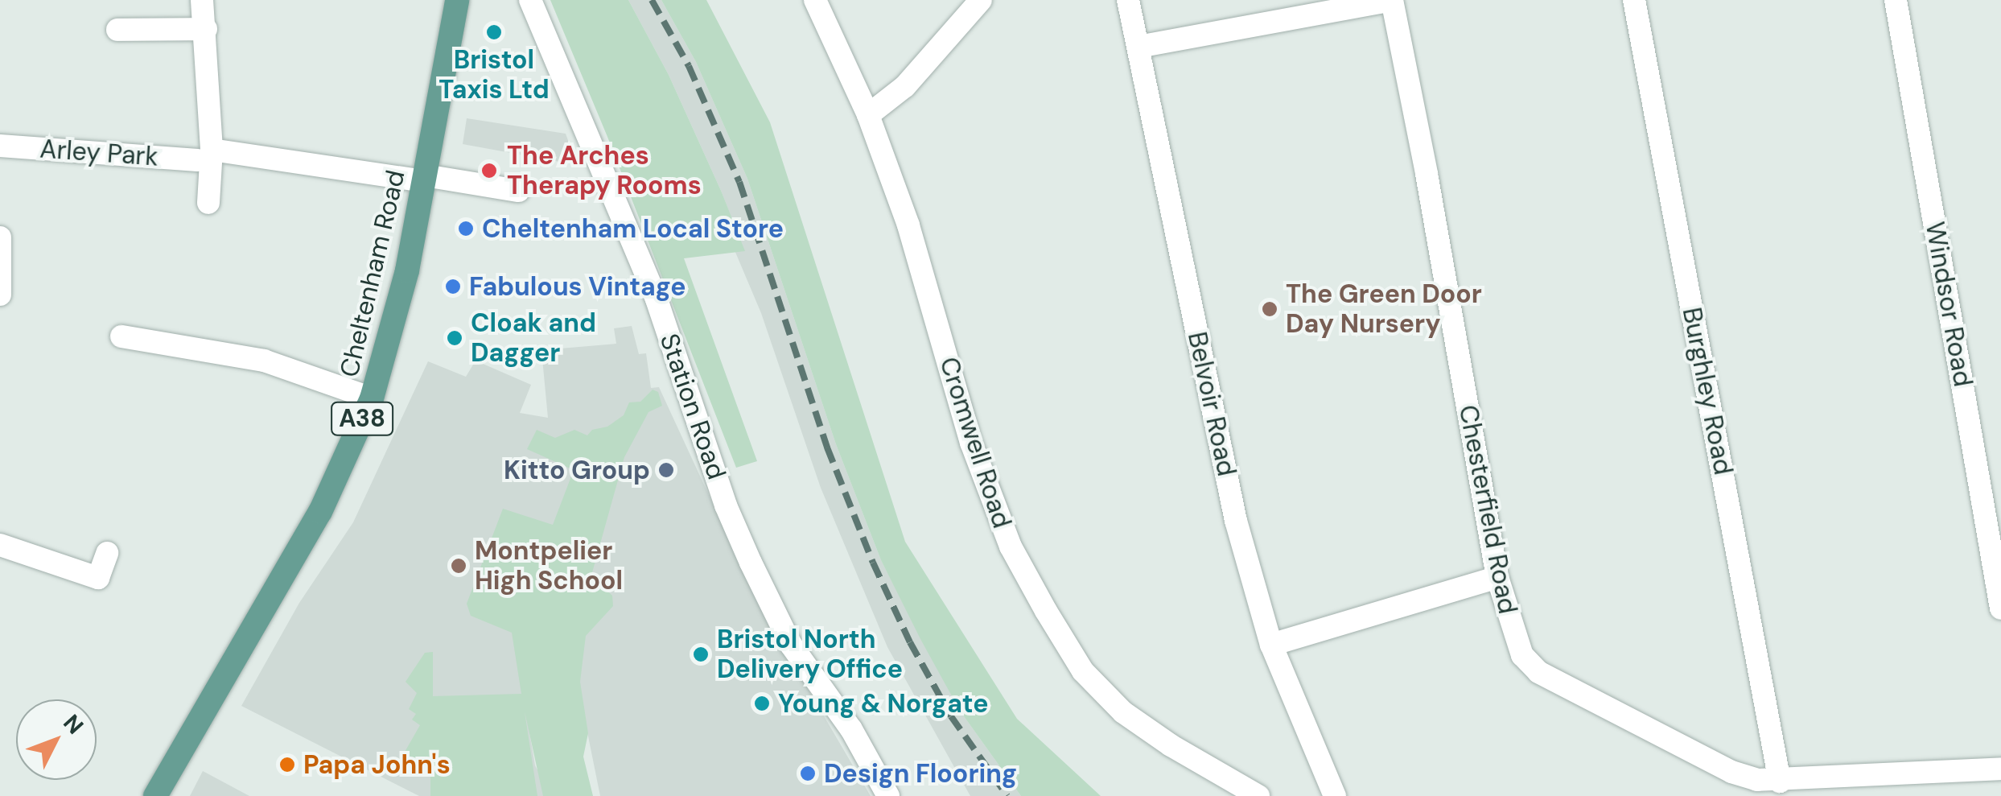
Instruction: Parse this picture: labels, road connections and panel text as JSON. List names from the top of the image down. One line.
{"streets":{"main road":["Cheltenham Road","A38"],"street":["Arley Park","Windsor Road","Burghley Road","Belvoir Road","Station Road","Cromwell Road","Chesterfield Road"]},"crossings":[["Arley Park","Cheltenham Road"],["Burghley Road","Chesterfield Road"]],"places":["Bristol Taxis Ltd","The Arches Therapy Rooms","Cheltenham Local Store","Fabulous Vintage","The Green Door Day Nursery","Cloak and Dagger","Kitto Group","Montpelier High School","Bristol North Delivery Office","Young & Norgate","Papa John's","Design Flooring"],"north":"top right"}
